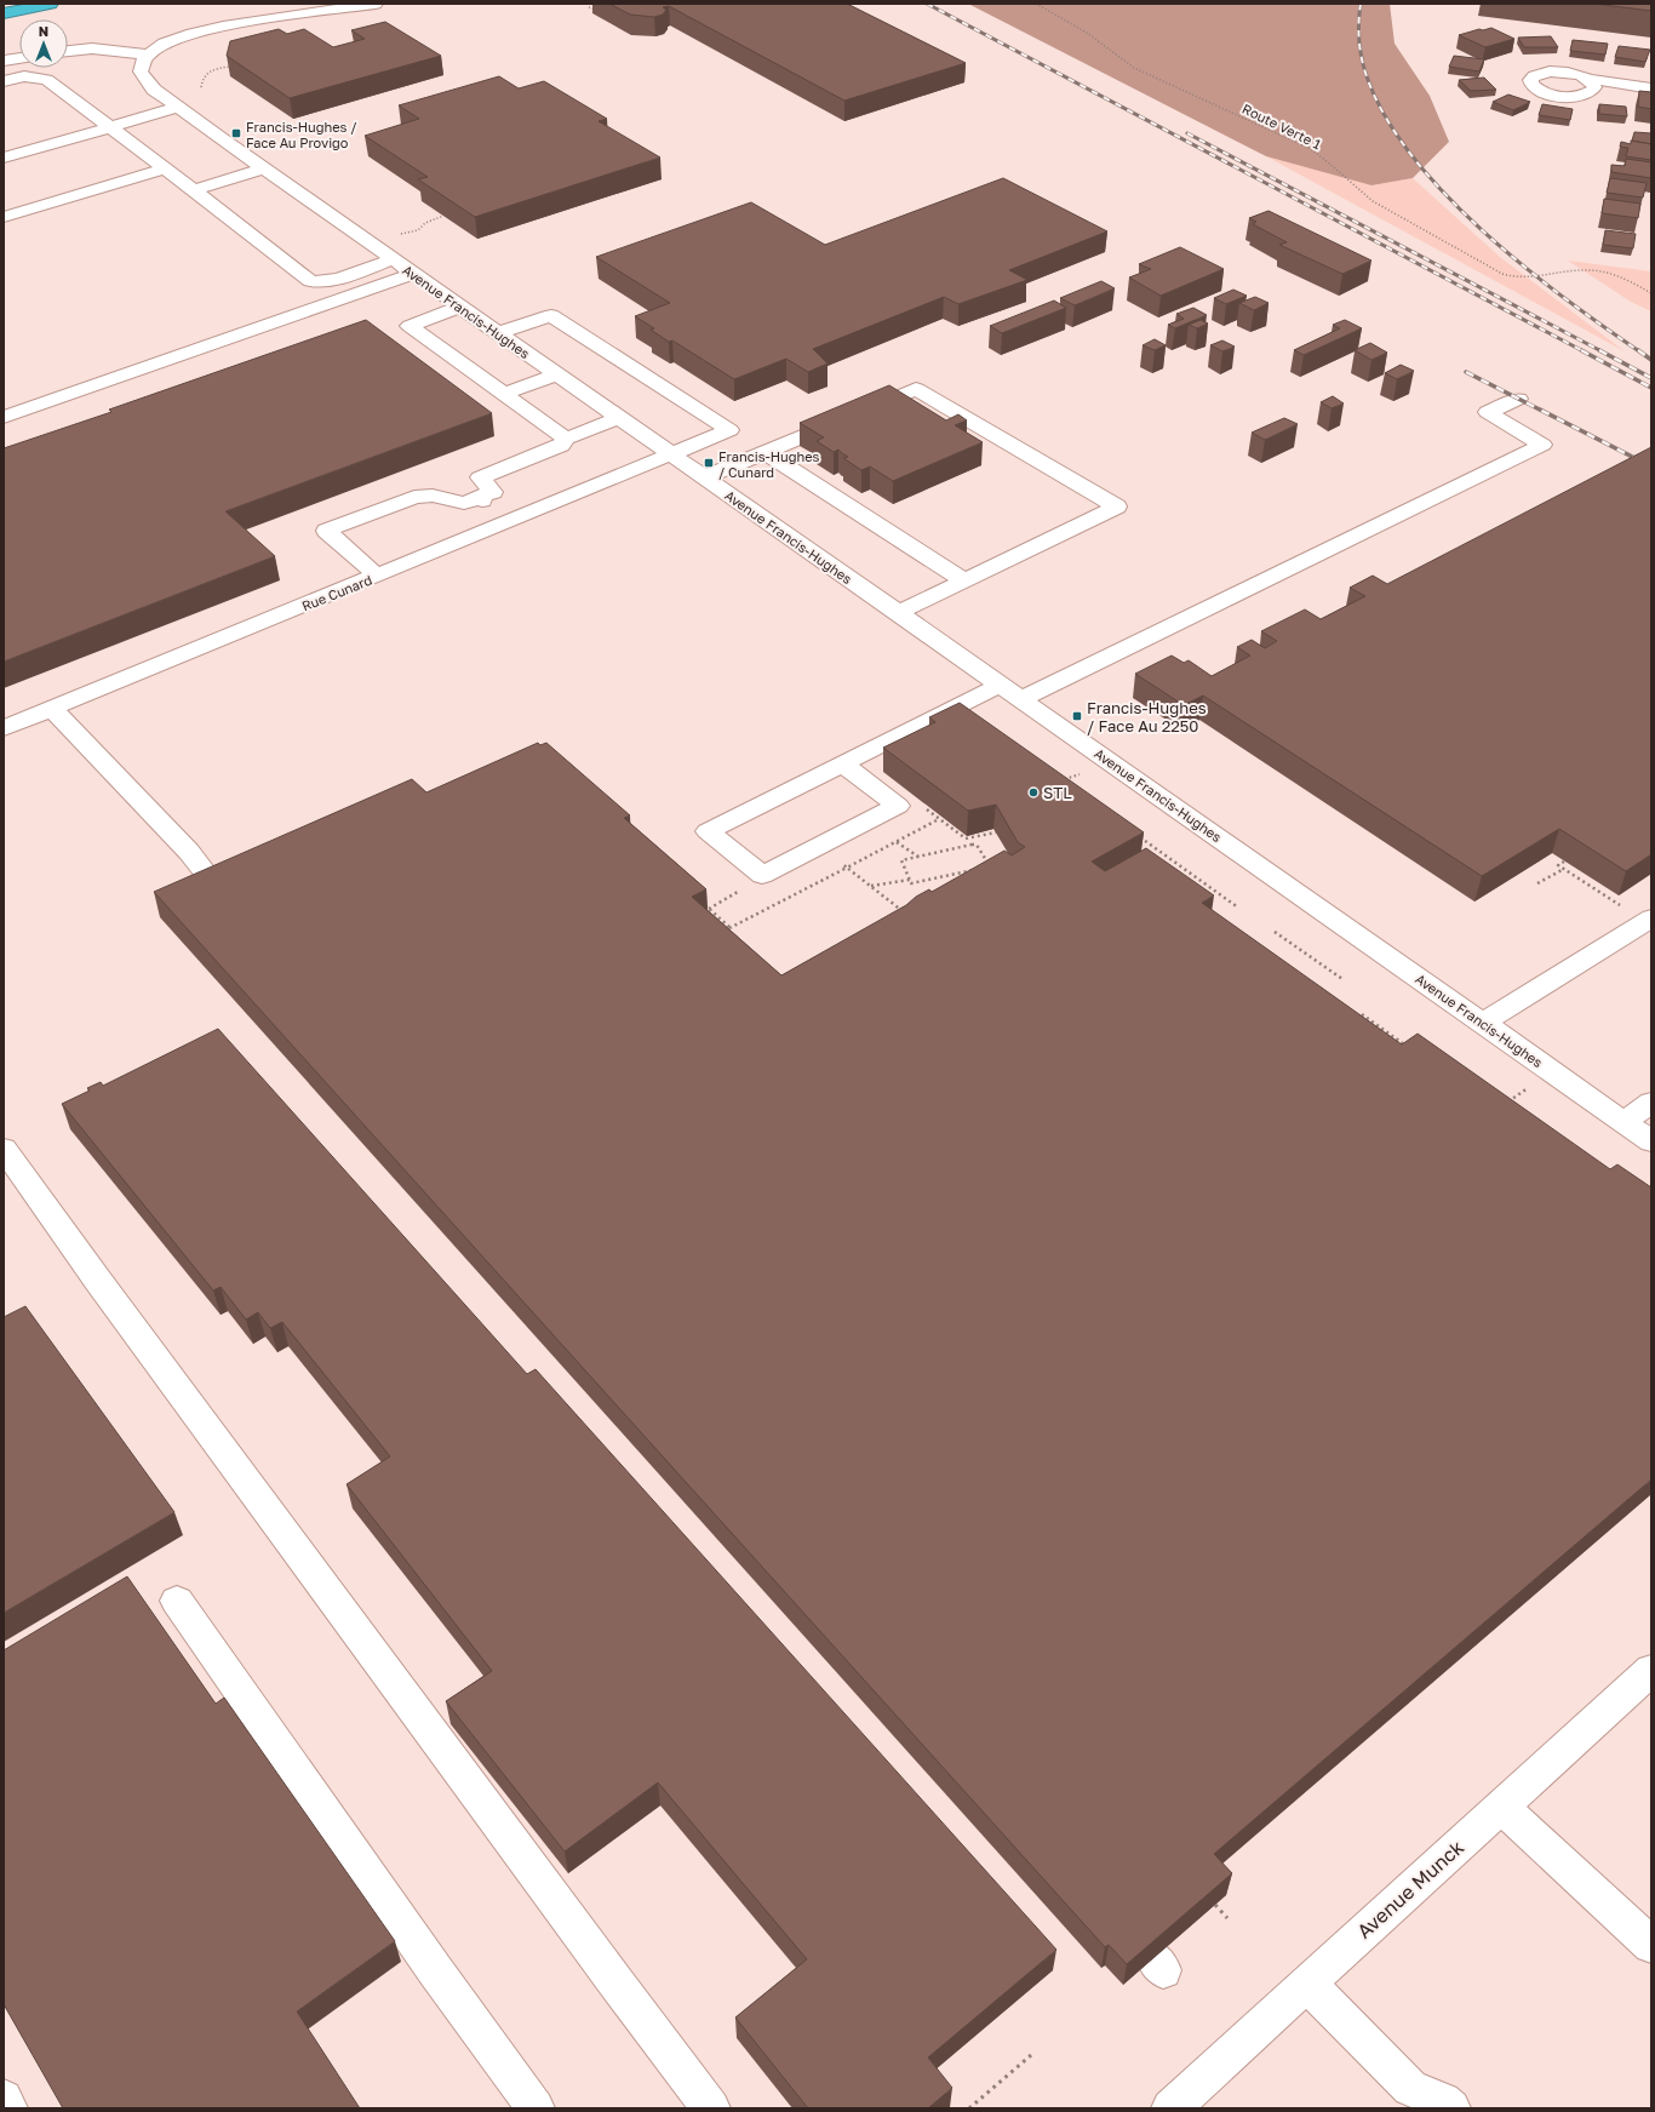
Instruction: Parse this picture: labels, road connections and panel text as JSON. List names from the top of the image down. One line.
{"streets":{"street":["Avenue Francis-Hughes","Rue Cunard","Avenue Munck"],"path":["Route Verte 1"]},"crossings":[["Avenue Francis-Hughes","Rue Cunard"]],"places":{"transit":["Francis-Hughes / Face Au Provigo","Francis-Hughes / Cunard","Francis-Hughes / Face Au 2250"],"other":["STL"]},"north":"top"}
